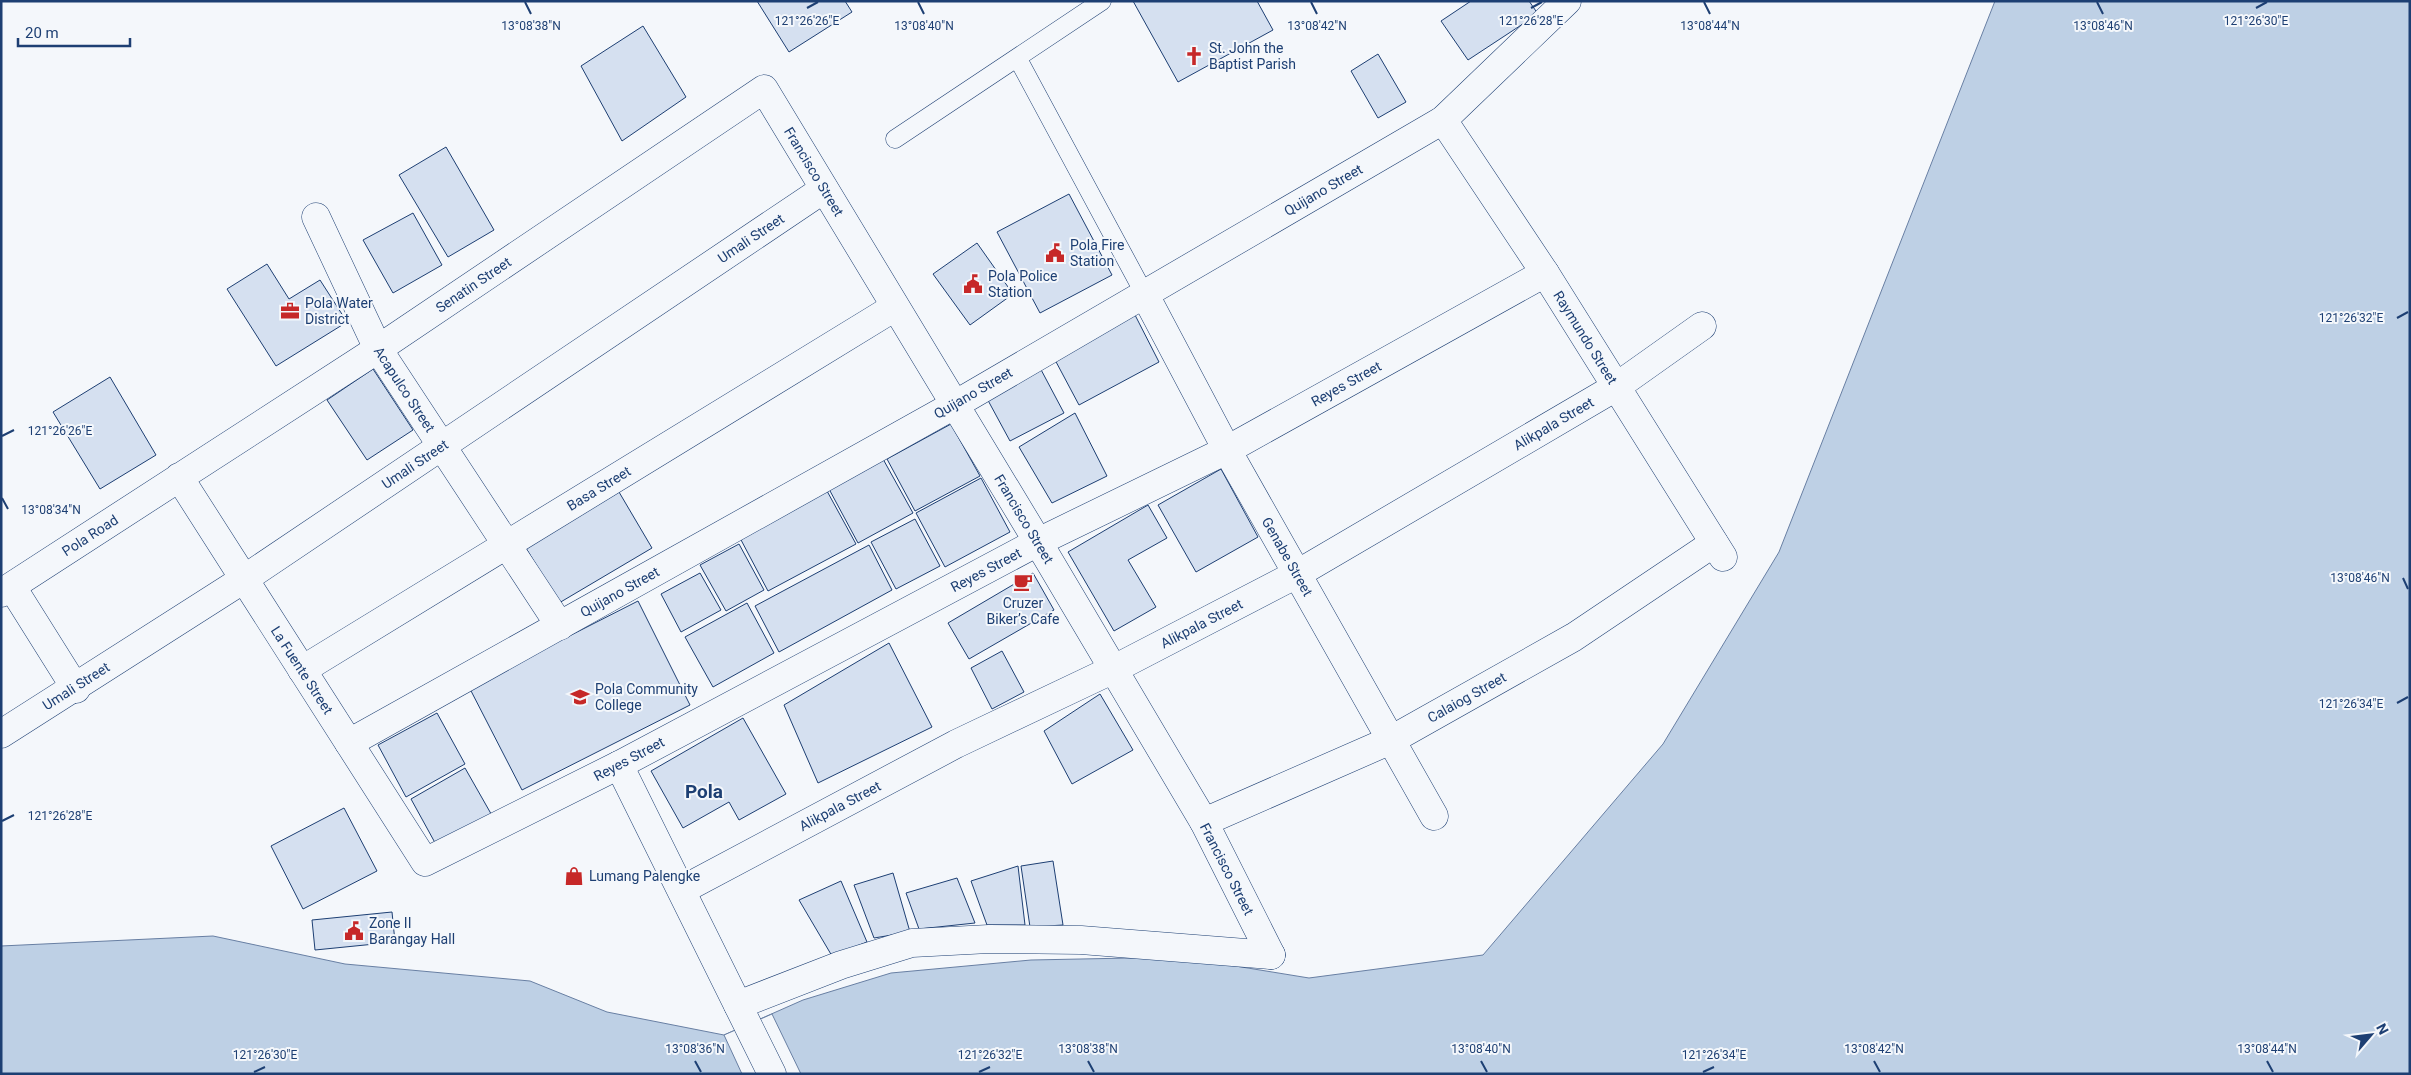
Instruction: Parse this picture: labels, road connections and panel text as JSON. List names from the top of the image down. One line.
{"streets":{"street":["Francisco Street","Quijano Street","Umali Street","Senatin Street","Raymundo Street","Reyes Street","Acapulco Street","Alikpala Street","Basa Street","Pola Road","Genabe Street","La Fuente Street","Calaiog Street"]},"crossings":[["Francisco Street","Quijano Street"],["Francisco Street","Umali Street"],["Francisco Street","Senatin Street"],["Francisco Street","Reyes Street"],["Francisco Street","Alikpala Street"],["Francisco Street","Basa Street"],["Francisco Street","Calaiog Street"],["Quijano Street","Raymundo Street"],["Quijano Street","Acapulco Street"],["Quijano Street","Genabe Street"],["Quijano Street","La Fuente Street"],["Umali Street","Acapulco Street"],["Umali Street","La Fuente Street"],["Senatin Street","Acapulco Street"],["Senatin Street","Pola Road"],["Senatin Street","La Fuente Street"],["Raymundo Street","Reyes Street"],["Raymundo Street","Alikpala Street"],["Raymundo Street","Calaiog Street"],["Reyes Street","Genabe Street"],["Reyes Street","La Fuente Street"],["Acapulco Street","Basa Street"],["Alikpala Street","Genabe Street"],["Basa Street","La Fuente Street"],["Pola Road","La Fuente Street"],["Genabe Street","Calaiog Street"]],"districts":["Pola"],"places":{"church":["St. John the Baptist Parish"],"public building":["Pola Fire Station","Pola Police Station","Zone II Barangay Hall"],"office":["Pola Water District"],"cafe":["Cruzer Biker’s Cafe"],"school or university":["Pola Community College"],"shop":["Lumang Palengke"]},"scale_bar":"20 m","north":"top right","coordinates":["121°26'26\"E","121°26'28\"E","121°26'30\"E","13°08'38\"N","13°08'40\"N","13°08'42\"N","13°08'44\"N","13°08'46\"N","121°26'32\"E","13°08'34\"N","121°26'34\"E","13°08'36\"N"]}
